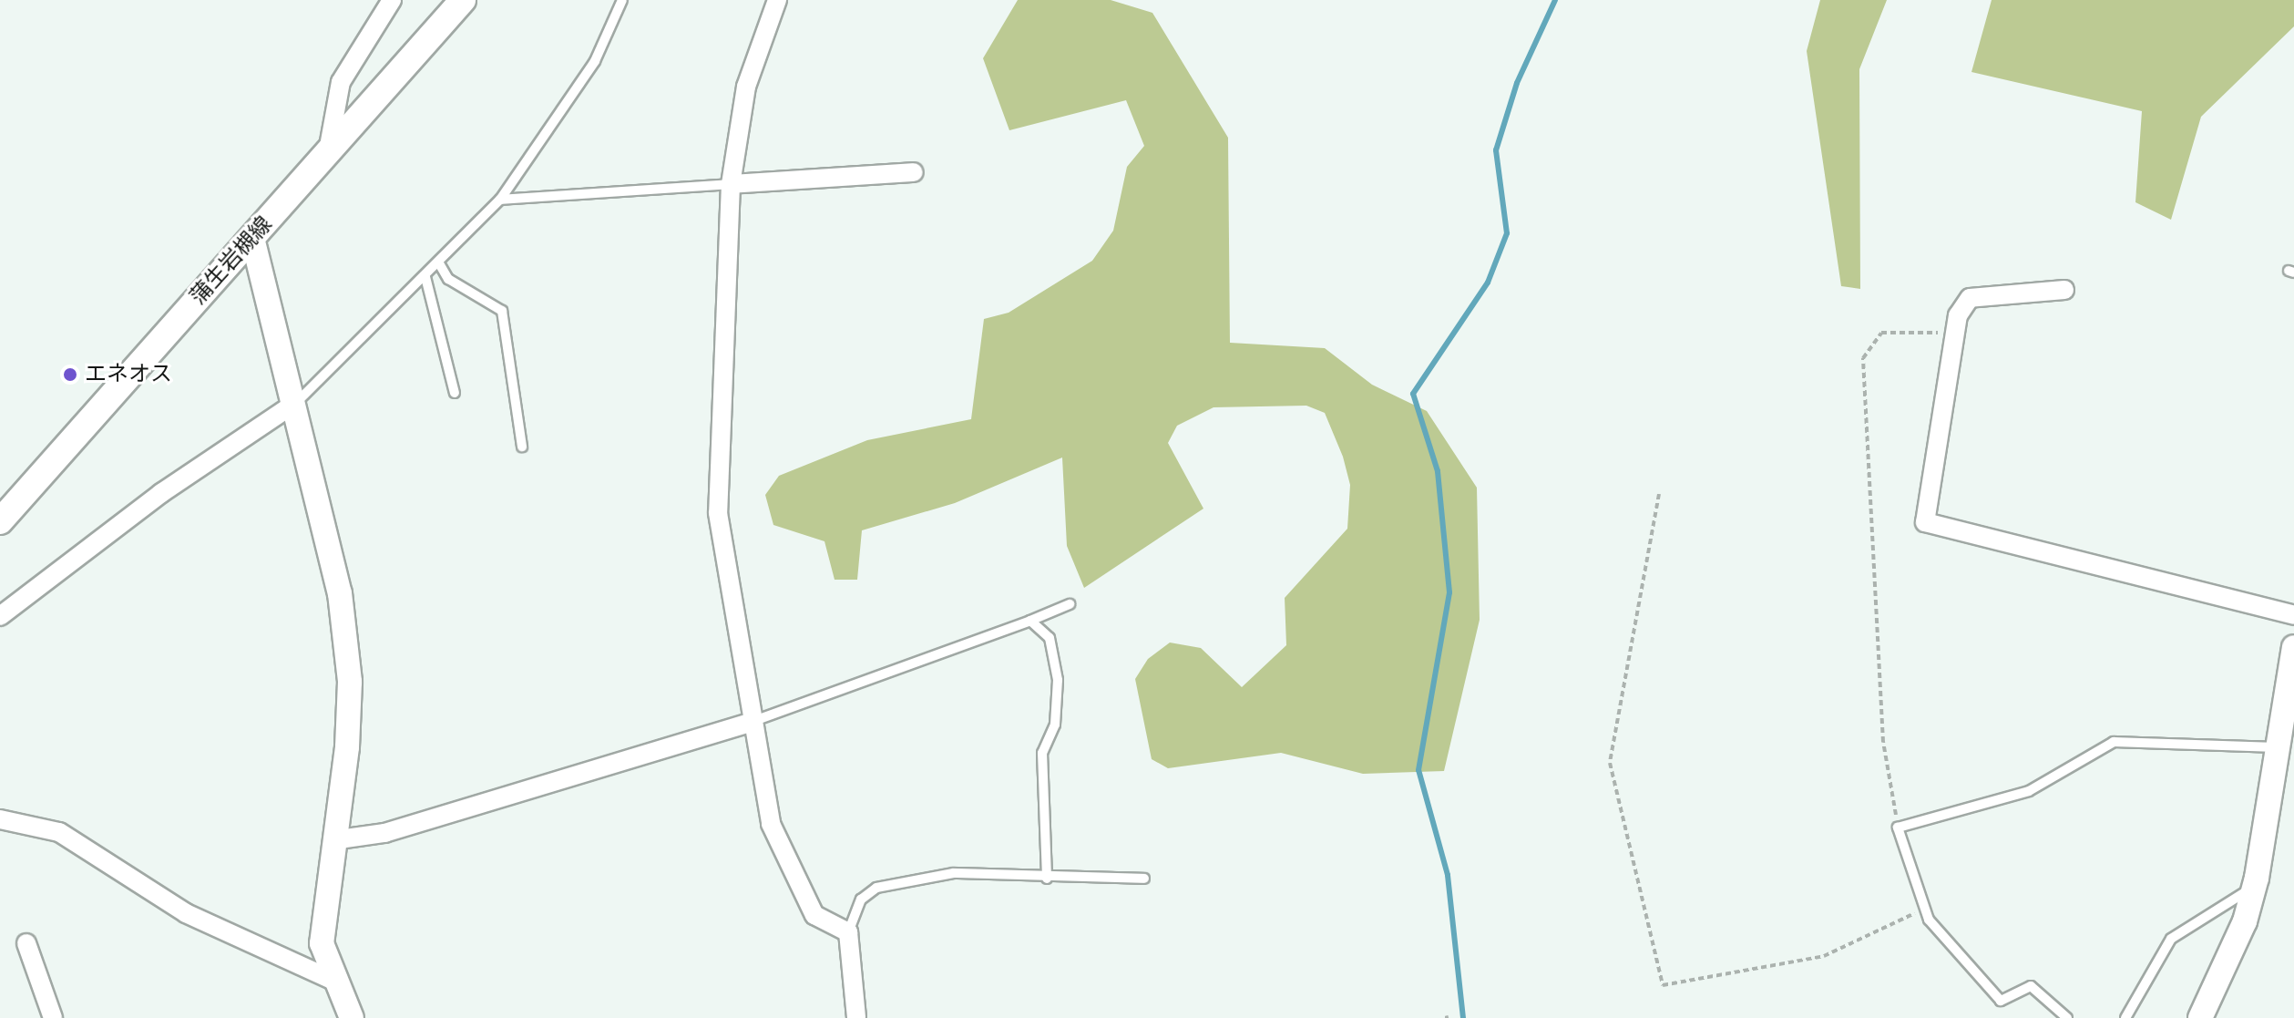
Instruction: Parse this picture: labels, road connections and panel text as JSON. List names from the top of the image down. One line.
{"streets":{"main road":["蒲生岩槻線"]},"places":["エネオス"]}
